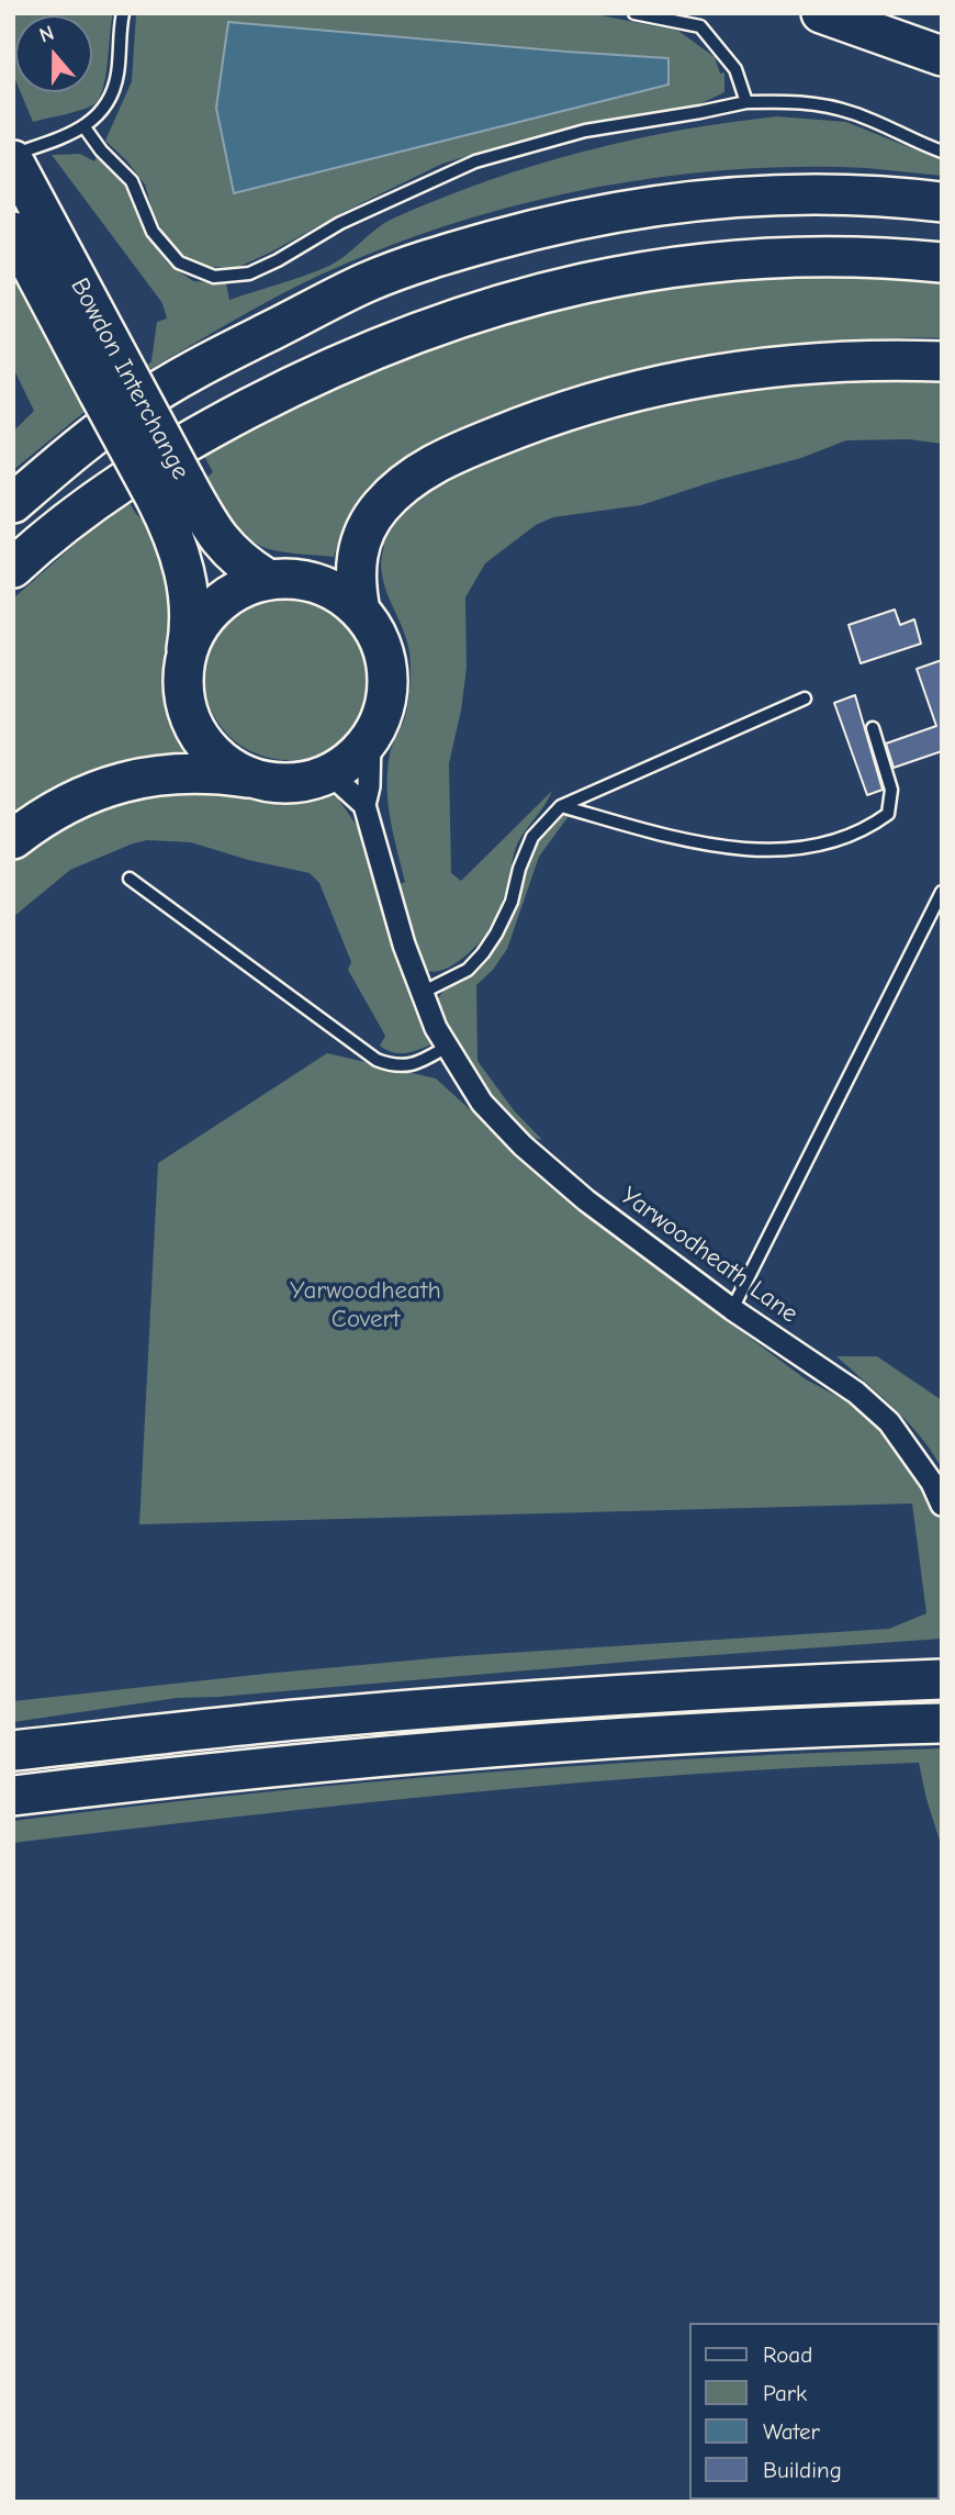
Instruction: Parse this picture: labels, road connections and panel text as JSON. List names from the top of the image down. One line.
{"streets":{"highway":["Bowdon Interchange"],"street":["Yarwoodheath Lane"]},"crossings":[["Bowdon Interchange","Yarwoodheath Lane"]],"parks":["Yarwoodheath Covert"],"legend":["Road","Park","Water","Building"],"north":"top"}
